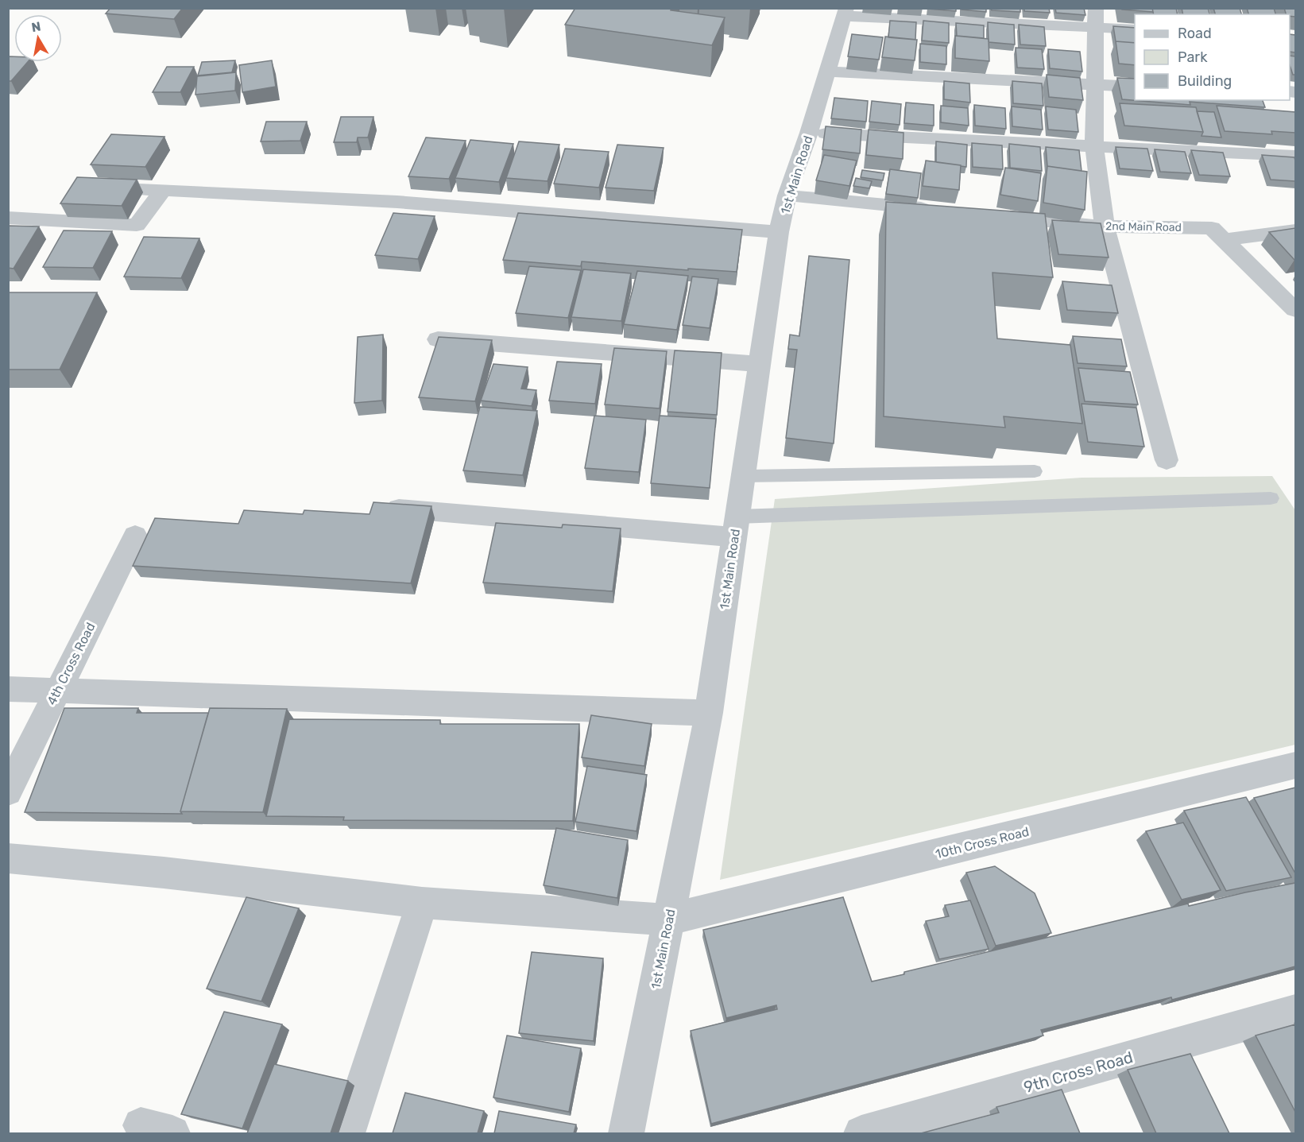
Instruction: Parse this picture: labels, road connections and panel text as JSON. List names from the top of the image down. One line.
{"streets":{"street":["1st Main Road","2nd Main Road","4th Cross Road","10th Cross Road","9th Cross Road"]},"crossings":[["1st Main Road","10th Cross Road"]],"legend":["Road","Park","Building"],"north":"top"}
